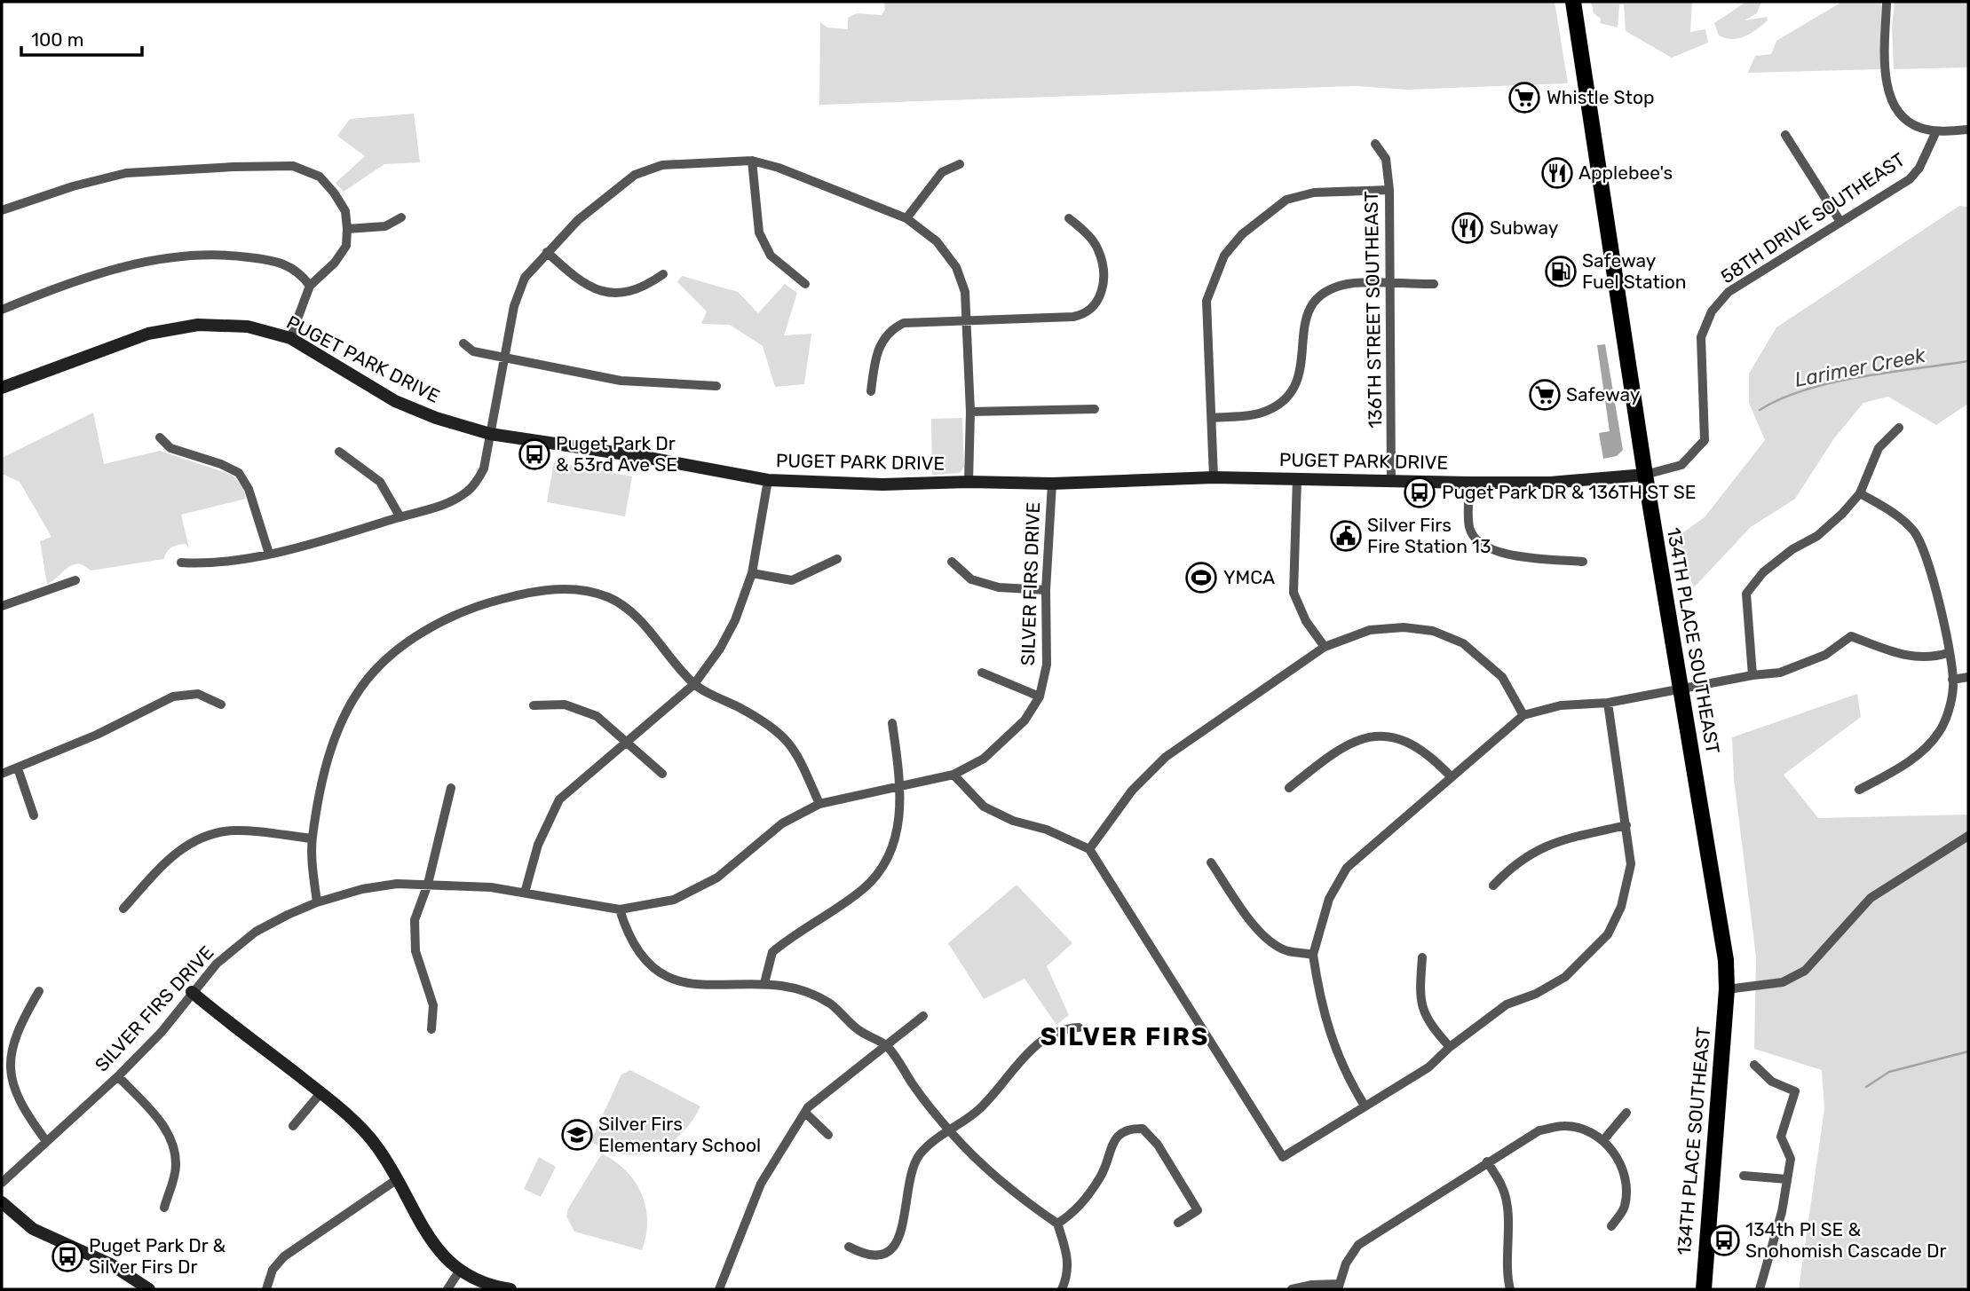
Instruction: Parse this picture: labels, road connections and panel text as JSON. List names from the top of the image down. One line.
{"streets":{"main road":["134TH PLACE SOUTHEAST"],"street":["58TH DRIVE SOUTHEAST","136TH STREET SOUTHEAST","PUGET PARK DRIVE","SILVER FIRS DRIVE"]},"crossings":[["58TH DRIVE SOUTHEAST","PUGET PARK DRIVE"],["58TH DRIVE SOUTHEAST","134TH PLACE SOUTHEAST"],["136TH STREET SOUTHEAST","PUGET PARK DRIVE"],["PUGET PARK DRIVE","SILVER FIRS DRIVE"],["PUGET PARK DRIVE","134TH PLACE SOUTHEAST"]],"districts":["SILVER FIRS"],"water":["Larimer Creek"],"places":{"supermarket":["Whistle Stop","Safeway"],"restaurant":["Applebee's","Subway"],"fuel station":["Safeway Fuel Station"],"bus stop":["Puget Park Dr & 53rd Ave SE","Puget Park DR & 136TH ST SE","134th Pl SE & Snohomish Cascade Dr","Puget Park Dr & Silver Firs Dr"],"public building":["Silver Firs Fire Station 13"],"sports":["YMCA"],"school or university":["Silver Firs Elementary School"]},"scale_bar":"100 m"}
